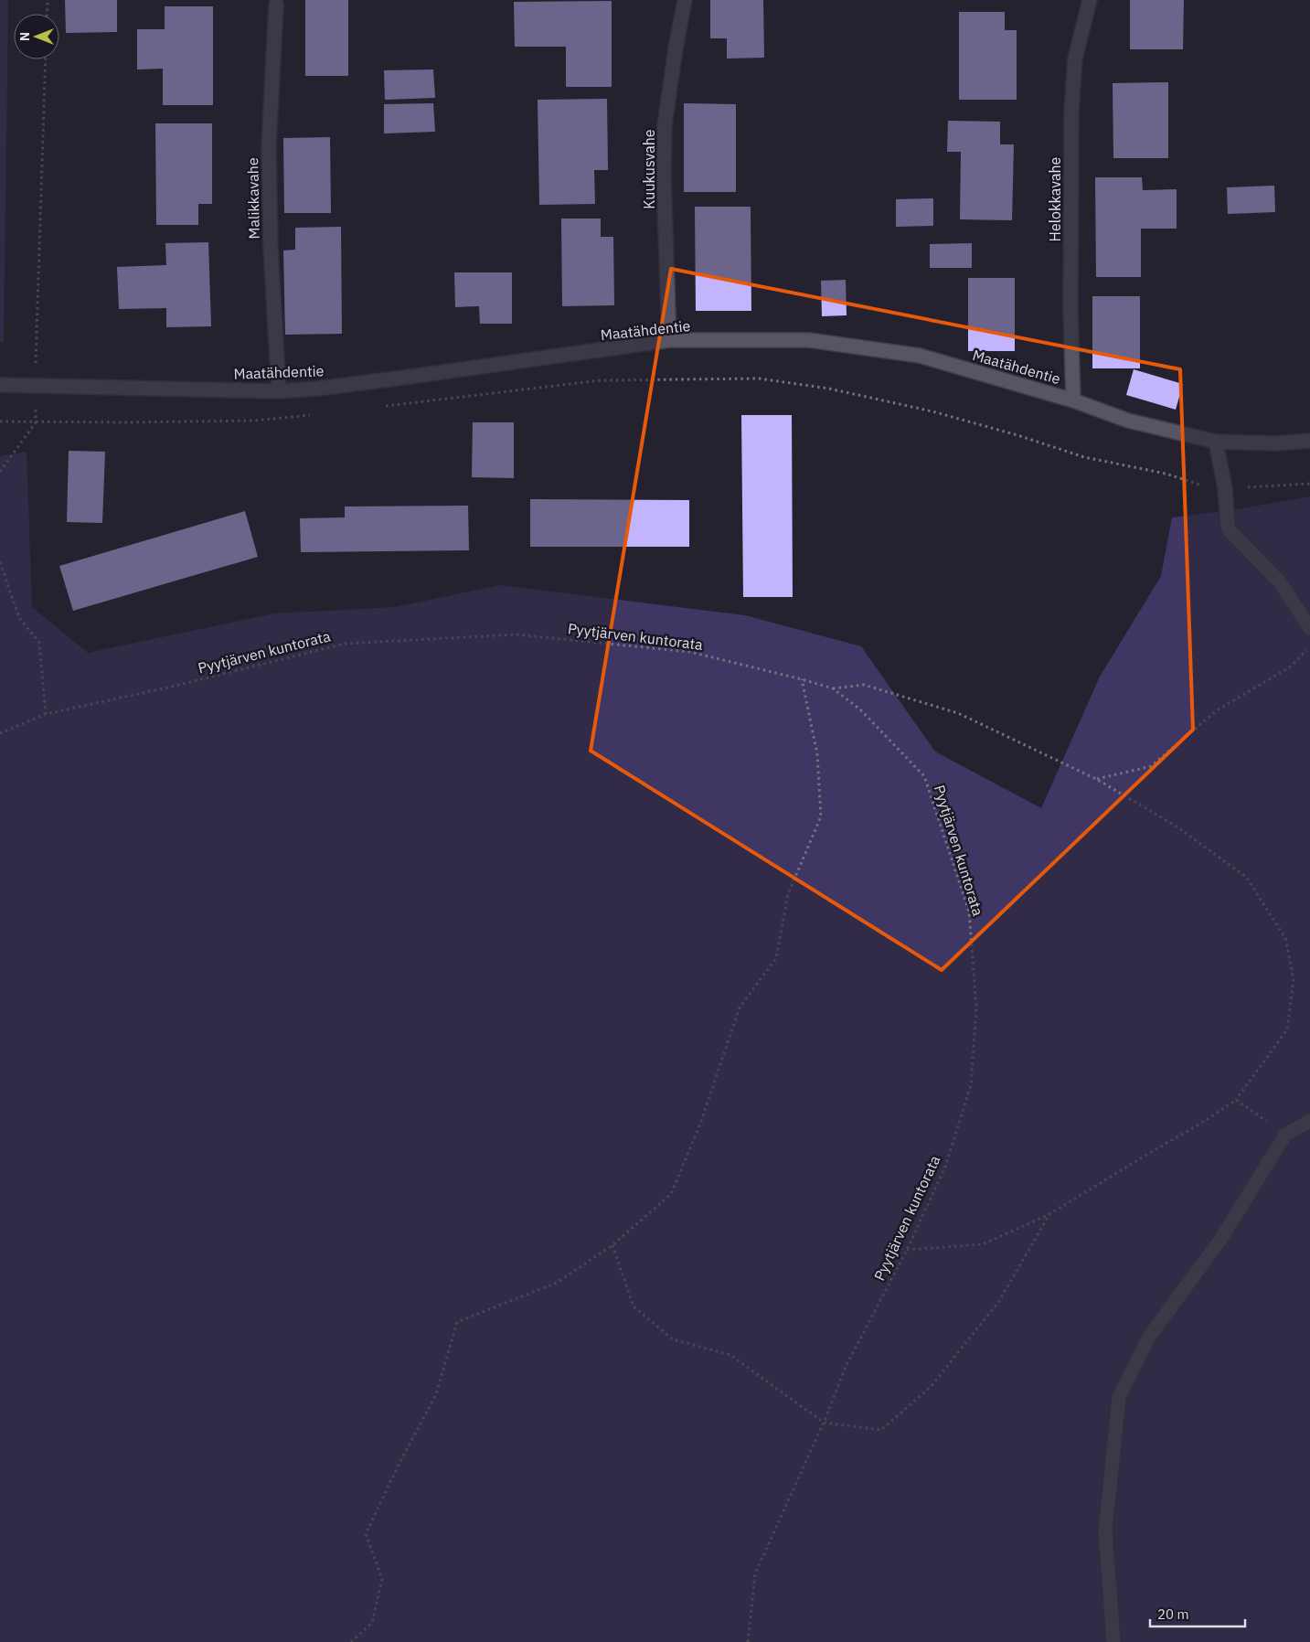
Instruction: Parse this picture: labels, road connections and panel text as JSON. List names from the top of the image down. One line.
{"streets":{"street":["Kuukusvahe","Malikkavahe","Helokkavahe","Maatähdentie"],"path":["Pyytjärven kuntorata"]},"crossings":[["Kuukusvahe","Maatähdentie"],["Malikkavahe","Maatähdentie"],["Helokkavahe","Maatähdentie"]],"scale_bar":"20 m","north":"left"}
